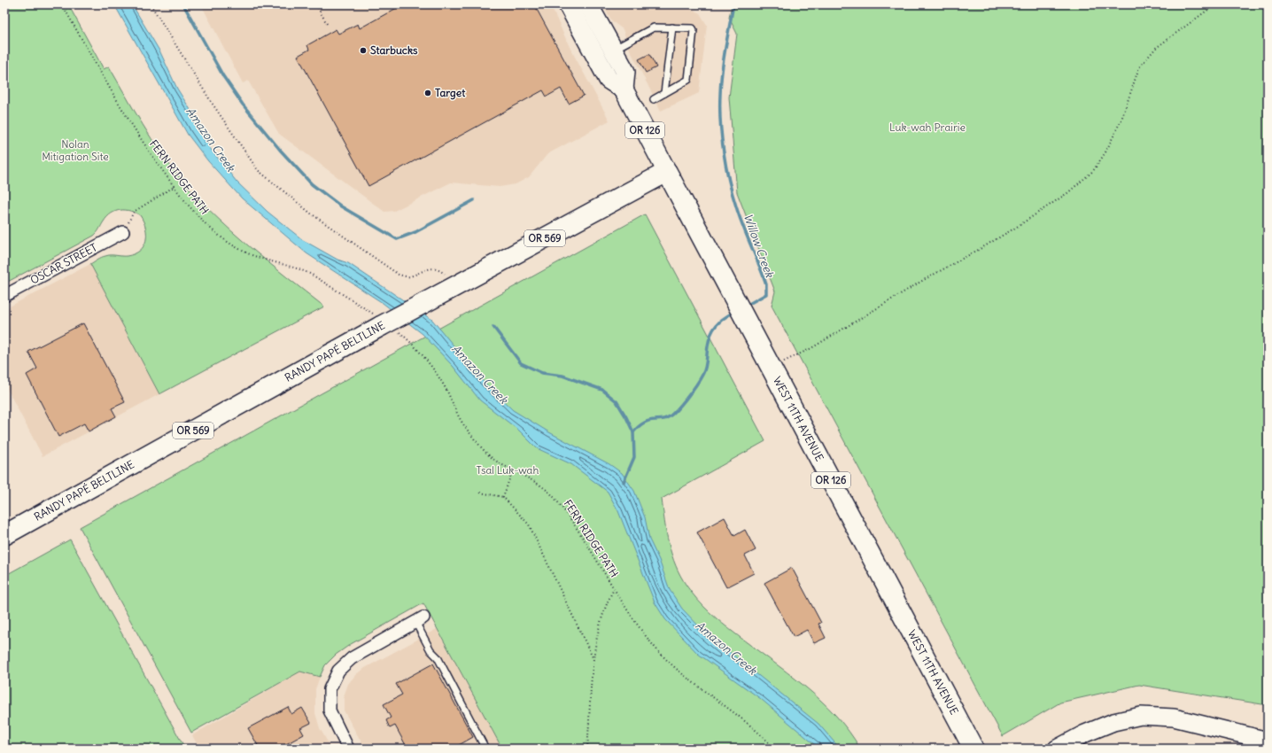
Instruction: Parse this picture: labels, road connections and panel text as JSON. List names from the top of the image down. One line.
{"streets":{"highway":["OR 126","OR 569","RANDY PAPÉ BELTLINE","WEST 11TH AVENUE"],"street":["OSCAR STREET"],"path":["FERN RIDGE PATH"]},"crossings":[["FERN RIDGE PATH","RANDY PAPÉ BELTLINE"],["RANDY PAPÉ BELTLINE","WEST 11TH AVENUE"]],"water":["Amazon Creek","Willow Creek"],"parks":["Luk-wah Prairie","Nolan Mitigation Site","Tsal Luk-wah"],"places":["Starbucks","Target"]}
